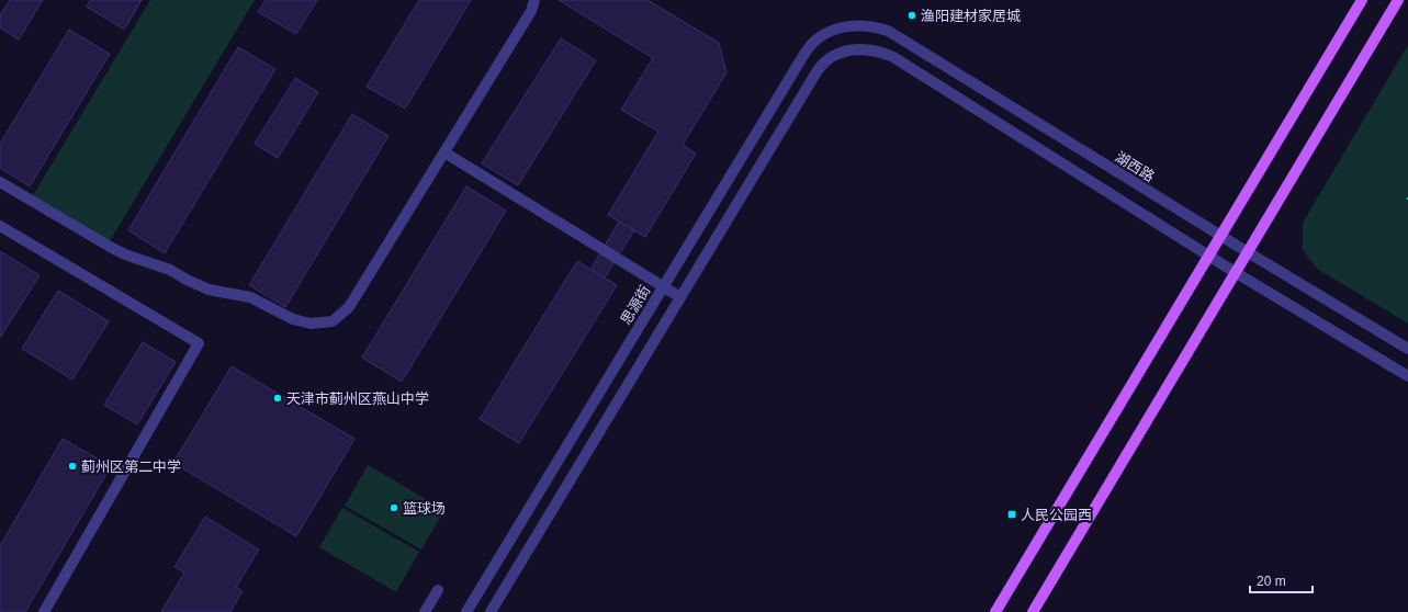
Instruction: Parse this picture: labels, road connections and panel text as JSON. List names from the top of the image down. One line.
{"streets":{"street":["湖西路","思源街"]},"crossings":[["湖西路","思源街"]],"places":{"other":["渔阳建材家居城","天津市蓟州区燕山中学","蓟州区第二中学","篮球场"],"transit":["人民公园西"]},"scale_bar":"20 m"}
